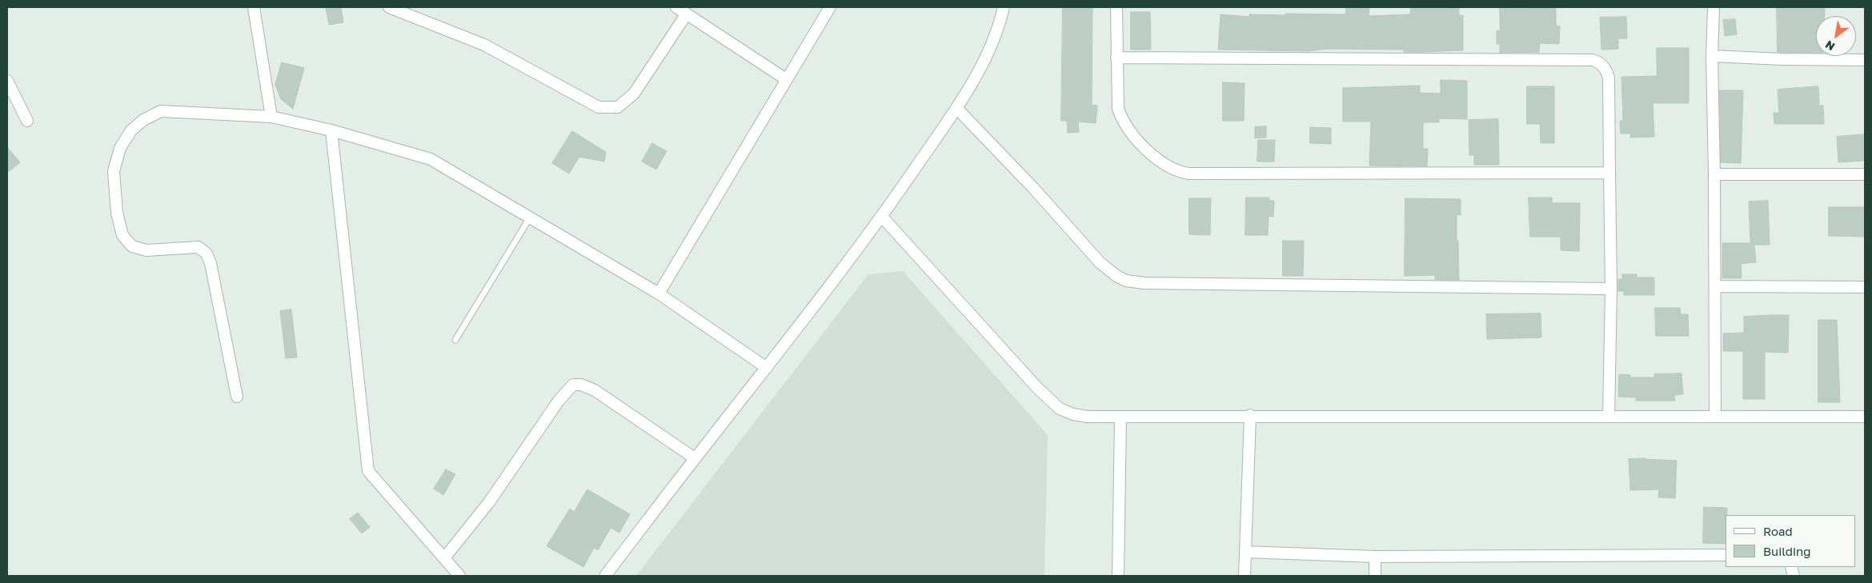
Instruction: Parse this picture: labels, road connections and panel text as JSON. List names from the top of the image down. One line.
{"legend":["Road","Building"],"north":"bottom left"}
